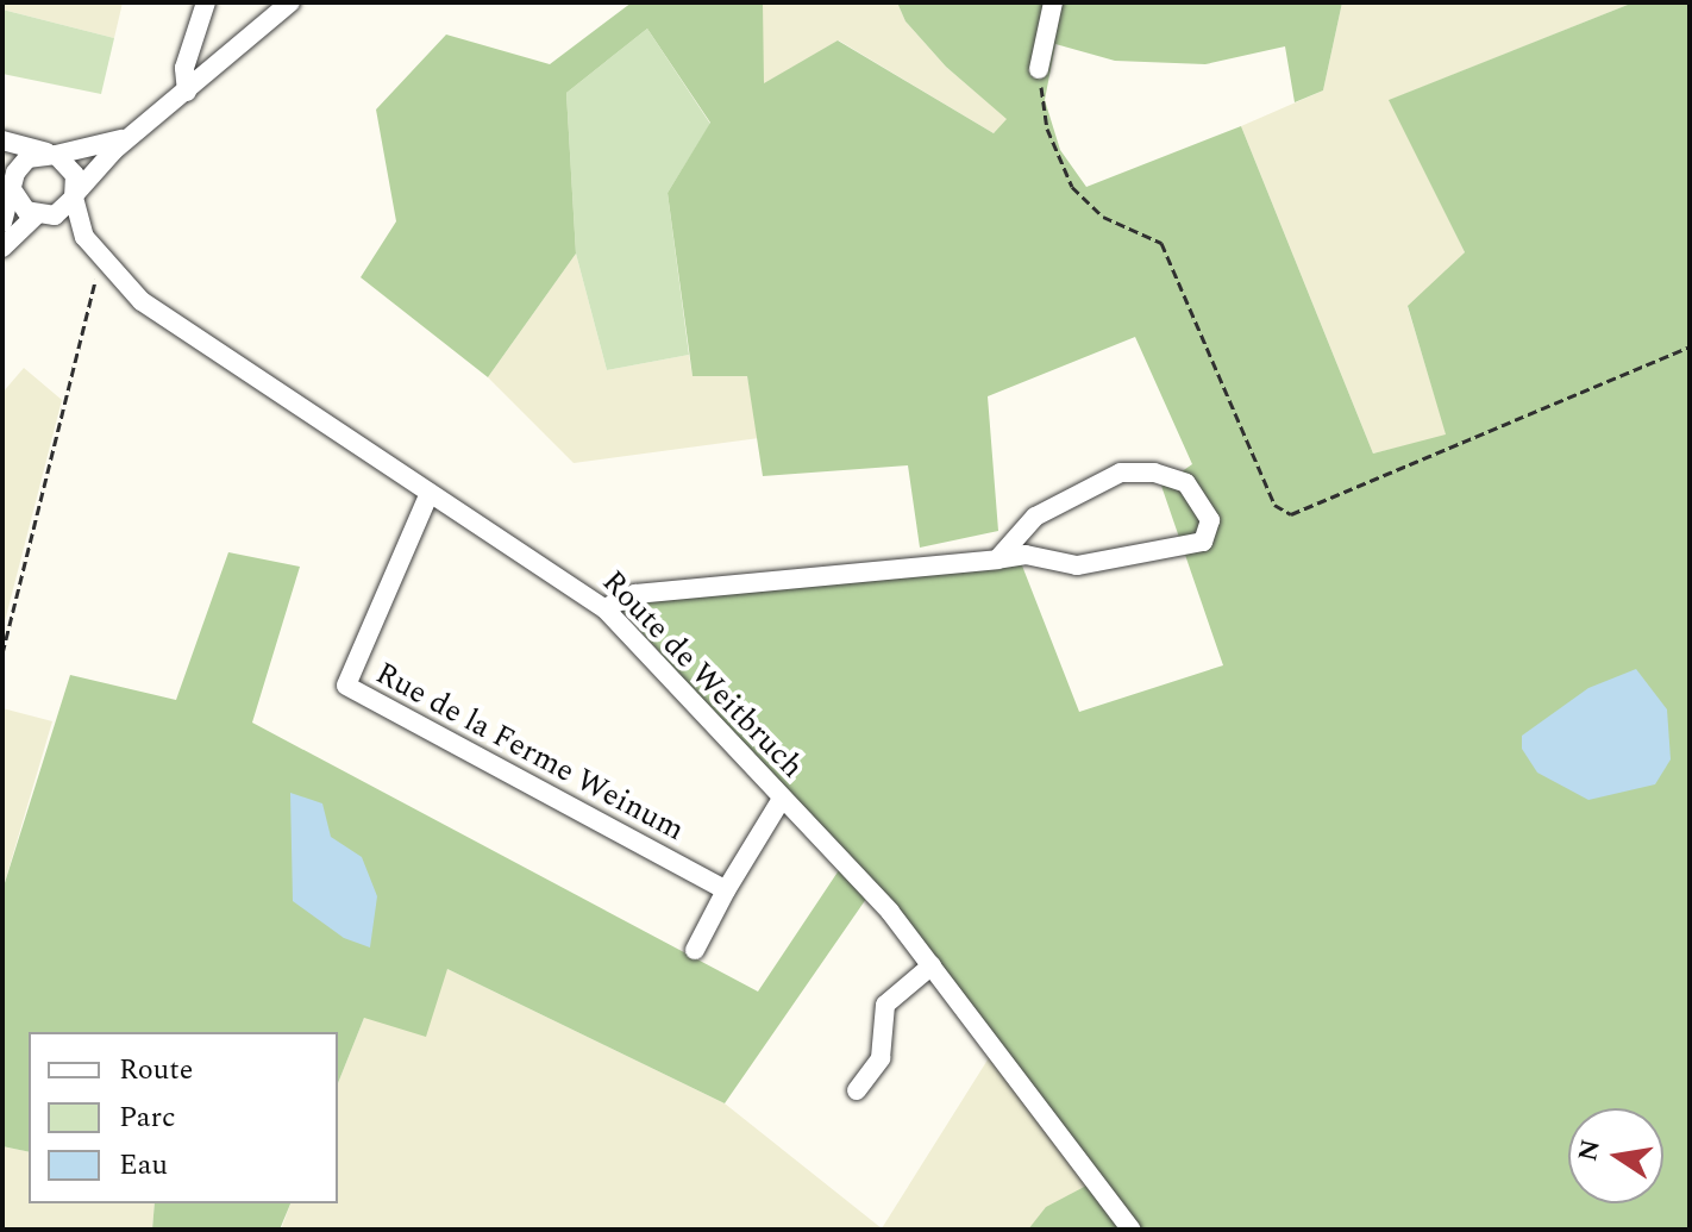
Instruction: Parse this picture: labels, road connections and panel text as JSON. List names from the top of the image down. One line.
{"streets":{"street":["Route de Weitbruch","Rue de la Ferme Weinum"]},"crossings":[["Route de Weitbruch","Rue de la Ferme Weinum"]],"legend":["Route","Parc","Eau"],"north":"left"}
